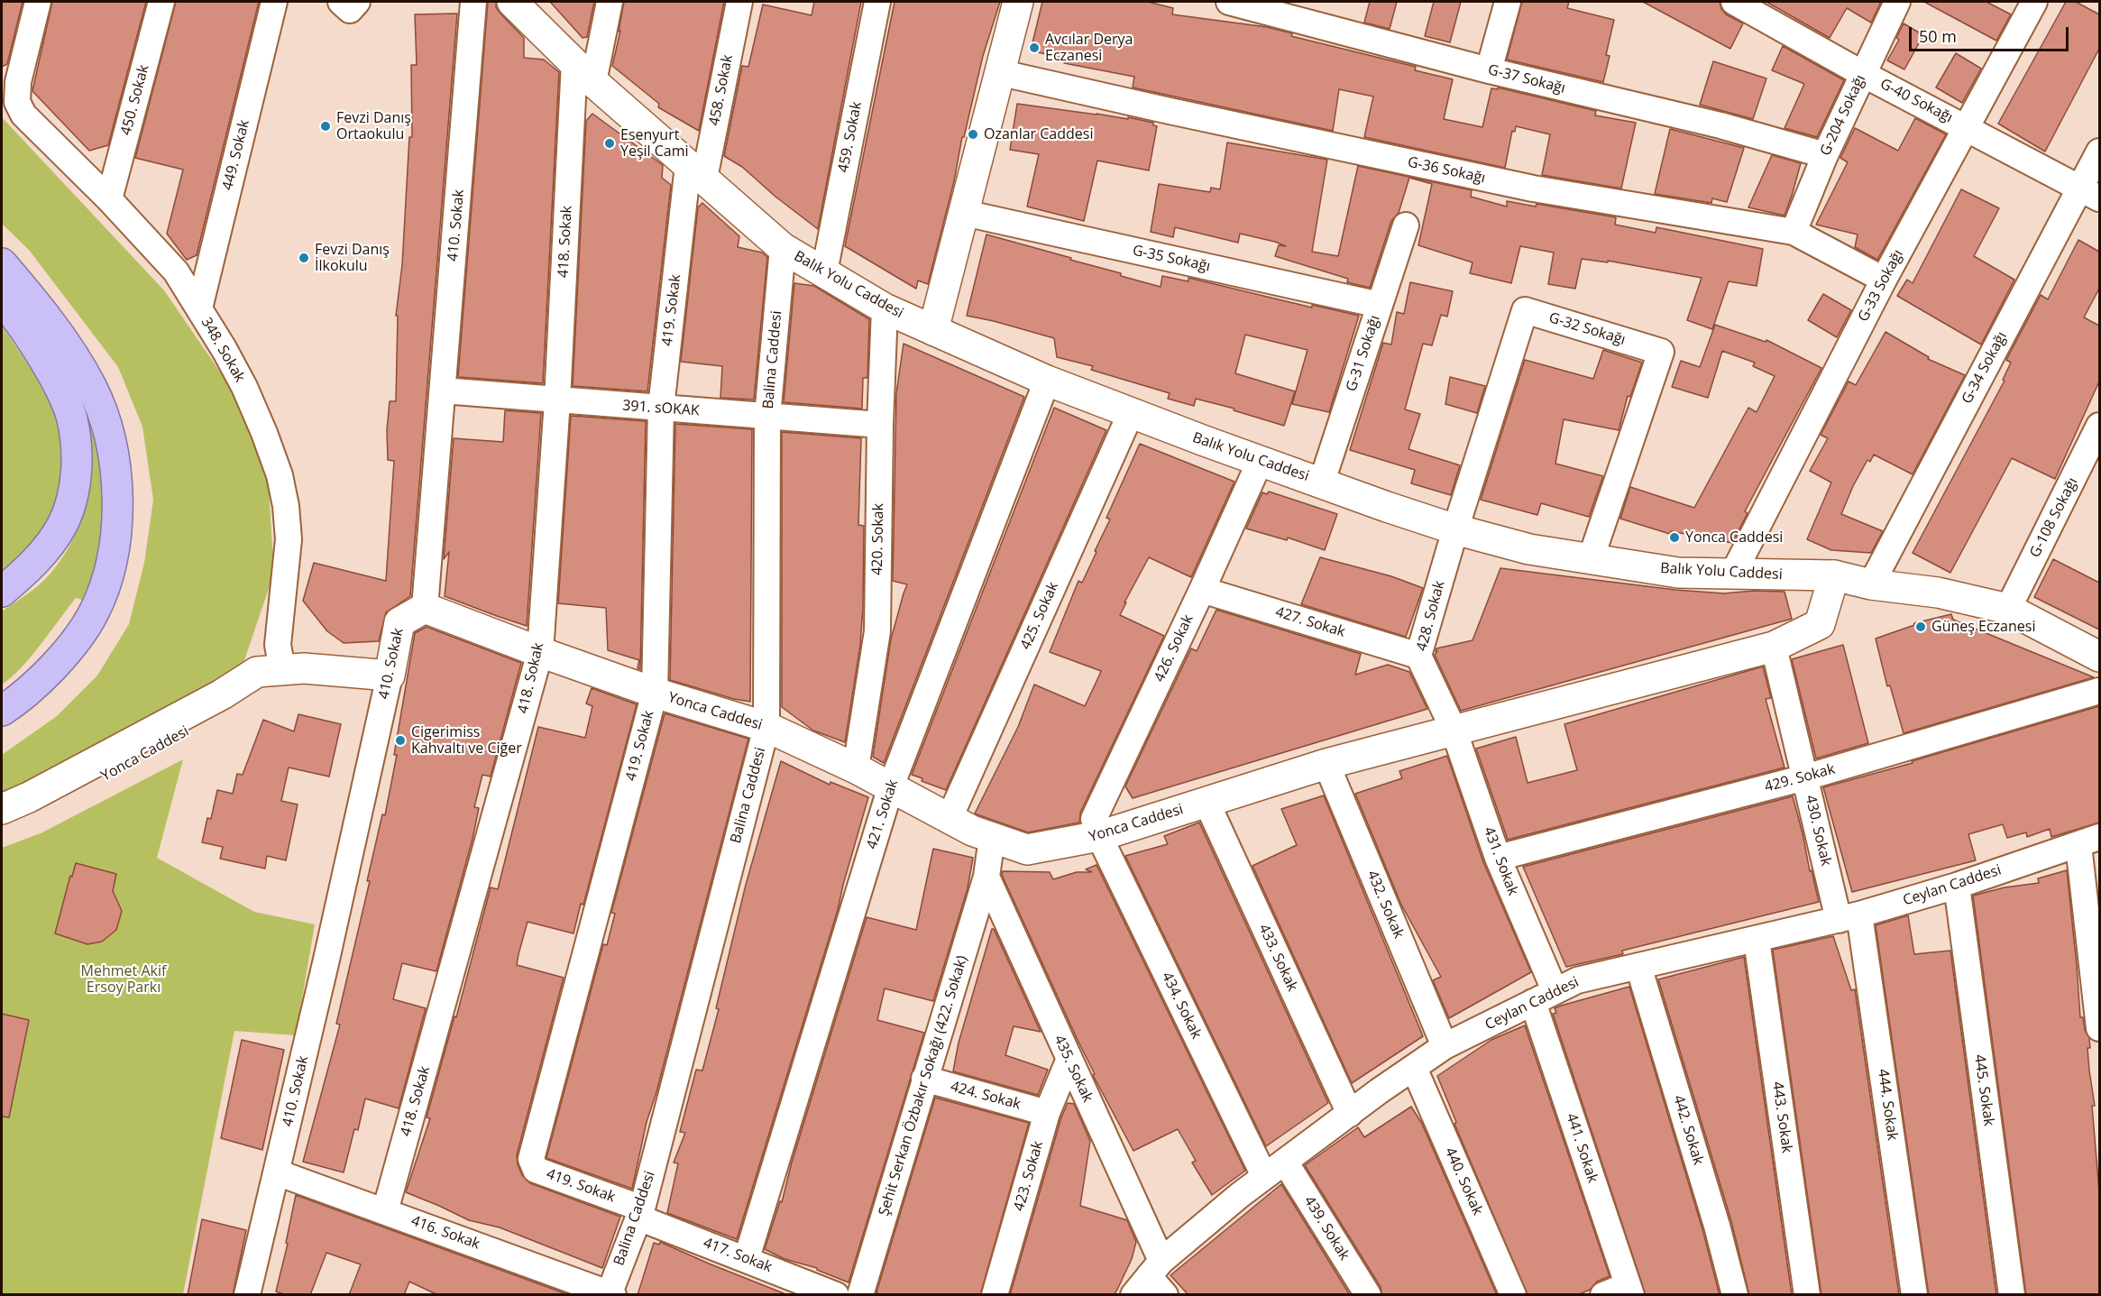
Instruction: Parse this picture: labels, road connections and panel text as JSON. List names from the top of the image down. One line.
{"streets":{"street":["G-37 Sokağı","458. Sokak","450. Sokak","G-40 Sokağı","G-204 Sokağı","459. Sokak","449. Sokak","G-36 Sokağı","410. Sokak","418. Sokak","G-35 Sokağı","Balık Yolu Caddesi","G-33 Sokağı","419. Sokak","G-32 Sokağı","348. Sokak","G-31 Sokağı","Balina Caddesi","G-34 Sokağı","391. sOKAK","G-108 Sokağı","420. Sokak","425. Sokak","428. Sokak","427. Sokak","426. Sokak","Yonca Caddesi","429. Sokak","421. Sokak","430. Sokak","431. Sokak","Ceylan Caddesi","432. Sokak","433. Sokak","434. Sokak","435. Sokak","Şehit Serkan Özbakır Sokağı (422. Sokak)","445. Sokak","424. Sokak","444. Sokak","443. Sokak","442. Sokak","441. Sokak","423. Sokak","440. Sokak","439. Sokak","416. Sokak","417. Sokak"]},"crossings":[["G-37 Sokağı","G-204 Sokağı"],["458. Sokak","Balık Yolu Caddesi"],["458. Sokak","419. Sokak"],["450. Sokak","348. Sokak"],["G-40 Sokağı","G-204 Sokağı"],["G-40 Sokağı","G-33 Sokağı"],["G-40 Sokağı","G-34 Sokağı"],["G-204 Sokağı","G-36 Sokağı"],["459. Sokak","Balık Yolu Caddesi"],["449. Sokak","348. Sokak"],["G-36 Sokağı","G-33 Sokağı"],["410. Sokak","391. sOKAK"],["410. Sokak","Yonca Caddesi"],["410. Sokak","416. Sokak"],["418. Sokak","Balık Yolu Caddesi"],["418. Sokak","391. sOKAK"],["418. Sokak","Yonca Caddesi"],["418. Sokak","416. Sokak"],["G-35 Sokağı","G-31 Sokağı"],["Balık Yolu Caddesi","G-33 Sokağı"],["Balık Yolu Caddesi","419. Sokak"],["Balık Yolu Caddesi","G-32 Sokağı"],["Balık Yolu Caddesi","G-31 Sokağı"],["Balık Yolu Caddesi","Balina Caddesi"],["Balık Yolu Caddesi","G-34 Sokağı"],["Balık Yolu Caddesi","G-108 Sokağı"],["Balık Yolu Caddesi","420. Sokak"],["Balık Yolu Caddesi","425. Sokak"],["Balık Yolu Caddesi","428. Sokak"],["Balık Yolu Caddesi","426. Sokak"],["Balık Yolu Caddesi","Yonca Caddesi"],["Balık Yolu Caddesi","421. Sokak"],["419. Sokak","Balina Caddesi"],["419. Sokak","391. sOKAK"],["419. Sokak","Yonca Caddesi"],["419. Sokak","417. Sokak"],["G-32 Sokağı","428. Sokak"],["348. Sokak","Yonca Caddesi"],["Balina Caddesi","391. sOKAK"],["Balina Caddesi","Yonca Caddesi"],["Balina Caddesi","416. Sokak"],["Balina Caddesi","417. Sokak"],["391. sOKAK","420. Sokak"],["420. Sokak","Yonca Caddesi"],["425. Sokak","Yonca Caddesi"],["428. Sokak","427. Sokak"],["428. Sokak","Yonca Caddesi"],["428. Sokak","431. Sokak"],["427. Sokak","426. Sokak"],["426. Sokak","Yonca Caddesi"],["426. Sokak","434. Sokak"],["Yonca Caddesi","421. Sokak"],["Yonca Caddesi","430. Sokak"],["Yonca Caddesi","431. Sokak"],["Yonca Caddesi","432. Sokak"],["Yonca Caddesi","433. Sokak"],["Yonca Caddesi","434. Sokak"],["Yonca Caddesi","Şehit Serkan Özbakır Sokağı (422. Sokak)"],["429. Sokak","430. Sokak"],["429. Sokak","431. Sokak"],["421. Sokak","417. Sokak"],["430. Sokak","Ceylan Caddesi"],["430. Sokak","444. Sokak"],["431. Sokak","Ceylan Caddesi"],["431. Sokak","441. Sokak"],["Ceylan Caddesi","432. Sokak"],["Ceylan Caddesi","433. Sokak"],["Ceylan Caddesi","434. Sokak"],["Ceylan Caddesi","435. Sokak"],["Ceylan Caddesi","445. Sokak"],["Ceylan Caddesi","444. Sokak"],["Ceylan Caddesi","443. Sokak"],["Ceylan Caddesi","442. Sokak"],["Ceylan Caddesi","441. Sokak"],["Ceylan Caddesi","440. Sokak"],["Ceylan Caddesi","439. Sokak"],["435. Sokak","Şehit Serkan Özbakır Sokağı (422. Sokak)"],["435. Sokak","423. Sokak"],["Şehit Serkan Özbakır Sokağı (422. Sokak)","424. Sokak"],["424. Sokak","423. Sokak"]],"parks":["Mehmet Akif Ersoy Parkı"],"places":["Avcılar Derya Eczanesi","Fevzi Danış Ortaokulu","Ozanlar Caddesi","Esenyurt Yeşil Cami","Fevzi Danış İlkokulu","Yonca Caddesi","Güneş Eczanesi","Cigerimiss Kahvaltı ve Ciğer"],"scale_bar":"50 m"}
